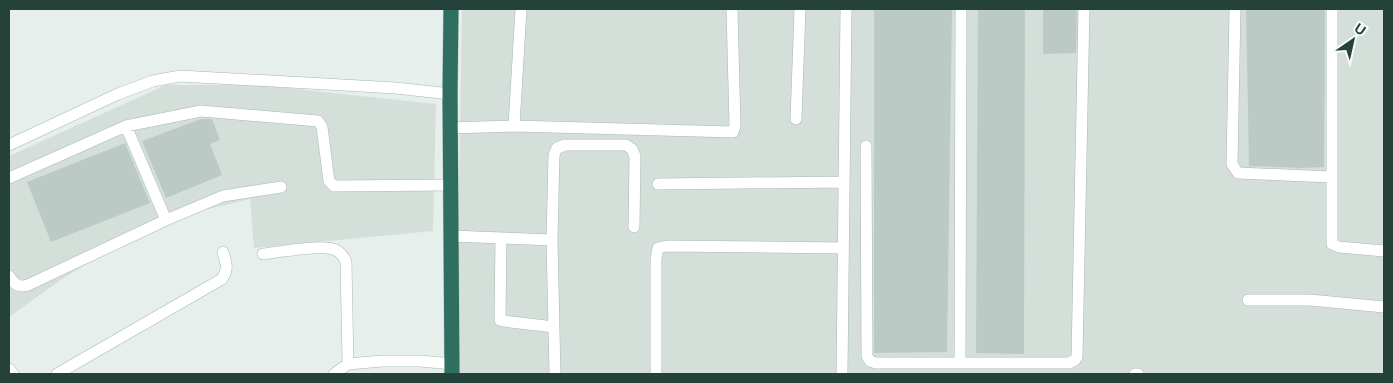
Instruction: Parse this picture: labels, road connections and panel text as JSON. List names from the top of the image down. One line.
{"north":"top right"}
